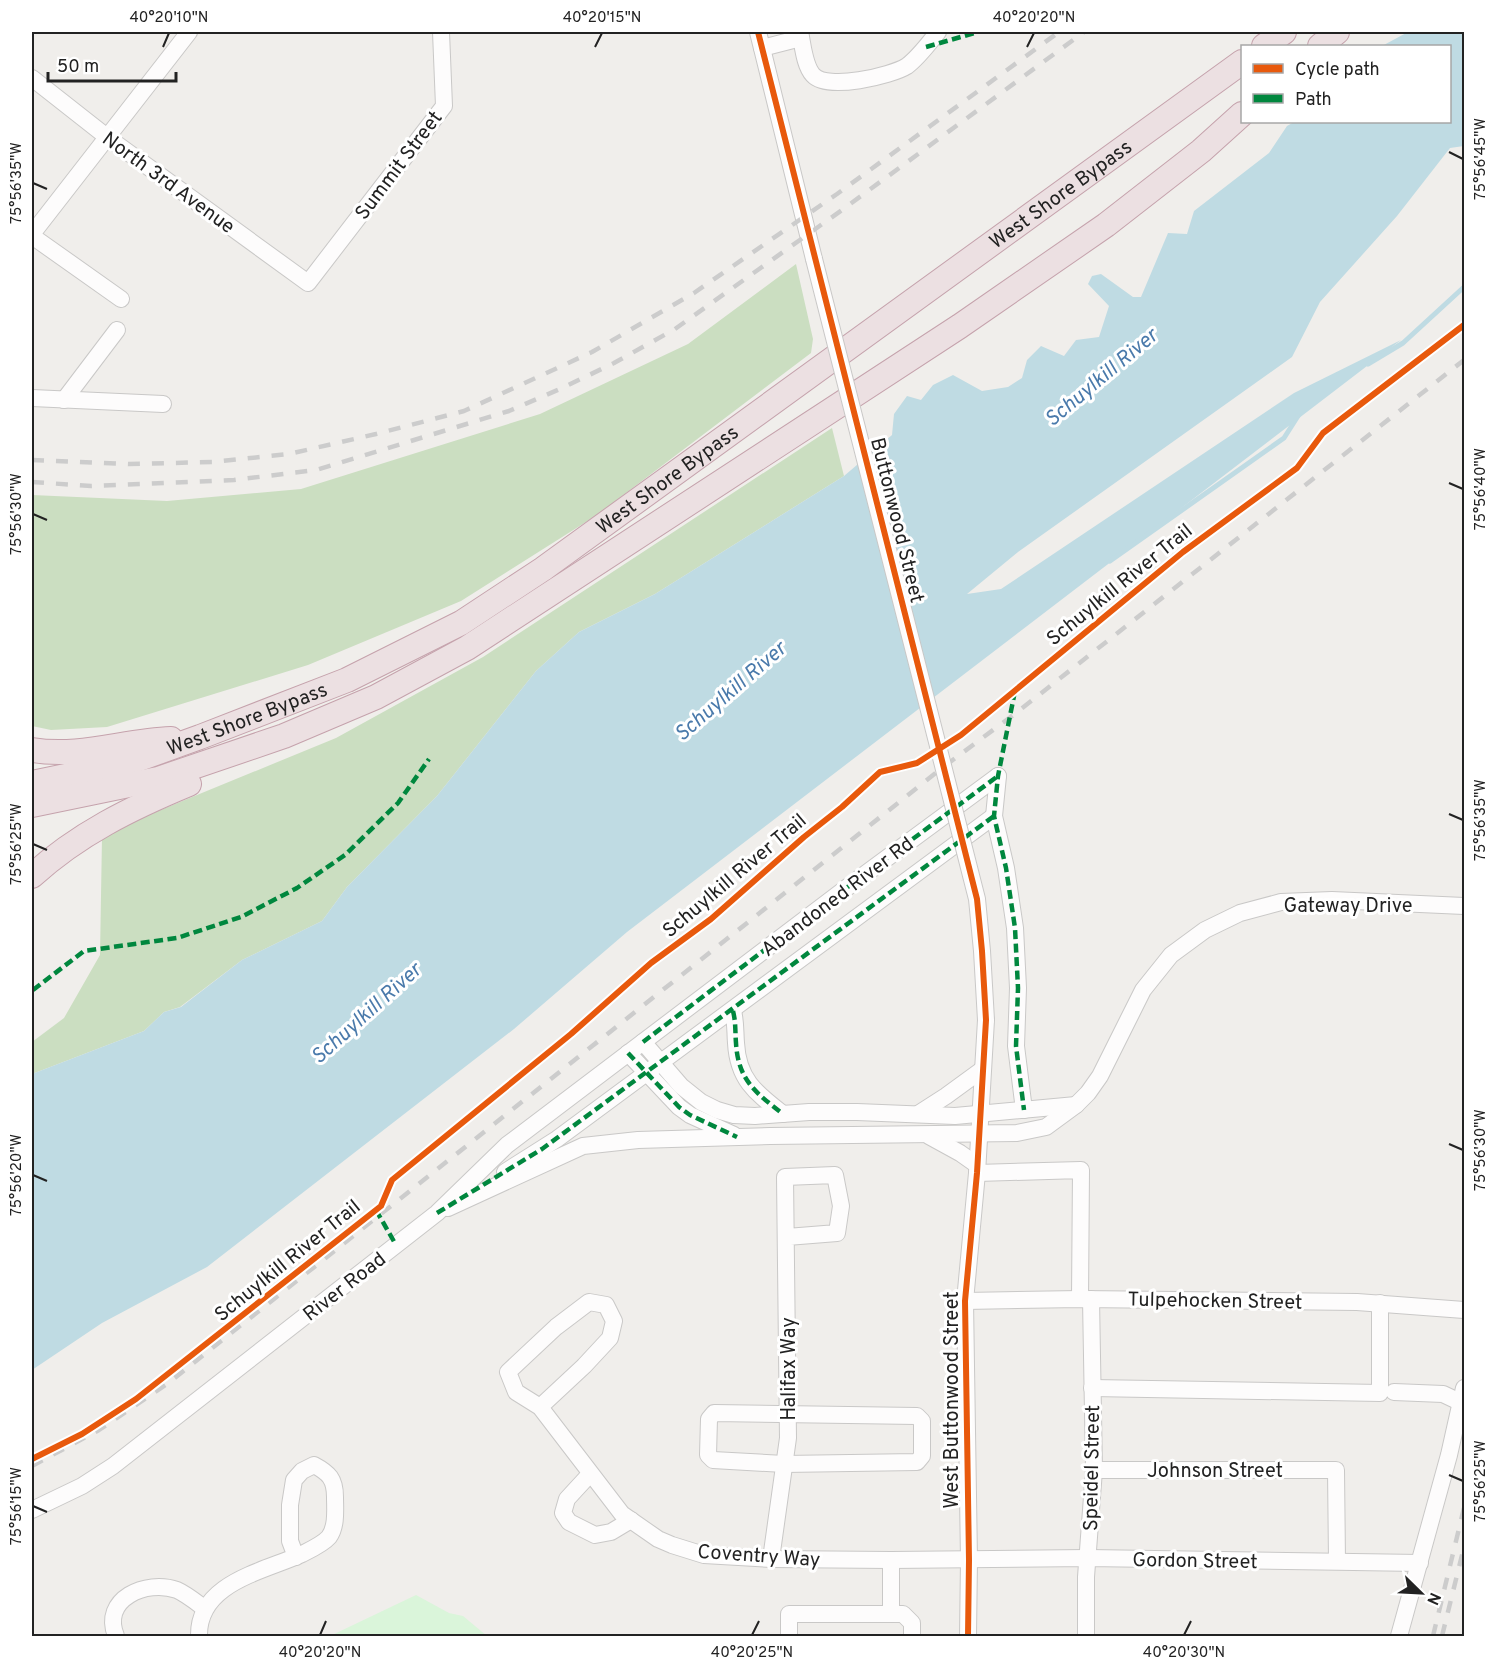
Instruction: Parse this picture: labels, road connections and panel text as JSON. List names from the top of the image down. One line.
{"streets":{"highway":["West Shore Bypass"],"street":["Summit Street","North 3rd Avenue","Buttonwood Street","Abandoned River Rd","Gateway Drive","River Road","Tulpehocken Street","Halifax Way","West Buttonwood Street","Speidel Street","Johnson Street","Coventry Way","Gordon Street"],"cycle path":["Schuylkill River Trail"]},"crossings":[["Summit Street","North 3rd Avenue"],["Buttonwood Street","West Buttonwood Street"],["Abandoned River Rd","Gateway Drive"],["Abandoned River Rd","River Road"],["Gateway Drive","River Road"],["Gateway Drive","West Buttonwood Street"],["Tulpehocken Street","West Buttonwood Street"],["Tulpehocken Street","Speidel Street"],["Halifax Way","Coventry Way"],["West Buttonwood Street","Speidel Street"],["West Buttonwood Street","Coventry Way"],["West Buttonwood Street","Gordon Street"],["Speidel Street","Johnson Street"],["Speidel Street","Gordon Street"],["Johnson Street","Gordon Street"],["Coventry Way","Gordon Street"]],"water":["Schuylkill River"],"legend":["Cycle path","Path"],"scale_bar":"50 m","north":"bottom right","coordinates":["40°20'10\"N","40°20'15\"N","40°20'20\"N","75°56'45\"W","75°56'35\"W","75°56'40\"W","75°56'30\"W","75°56'25\"W","75°56'20\"W","75°56'15\"W","40°20'25\"N","40°20'30\"N"]}
